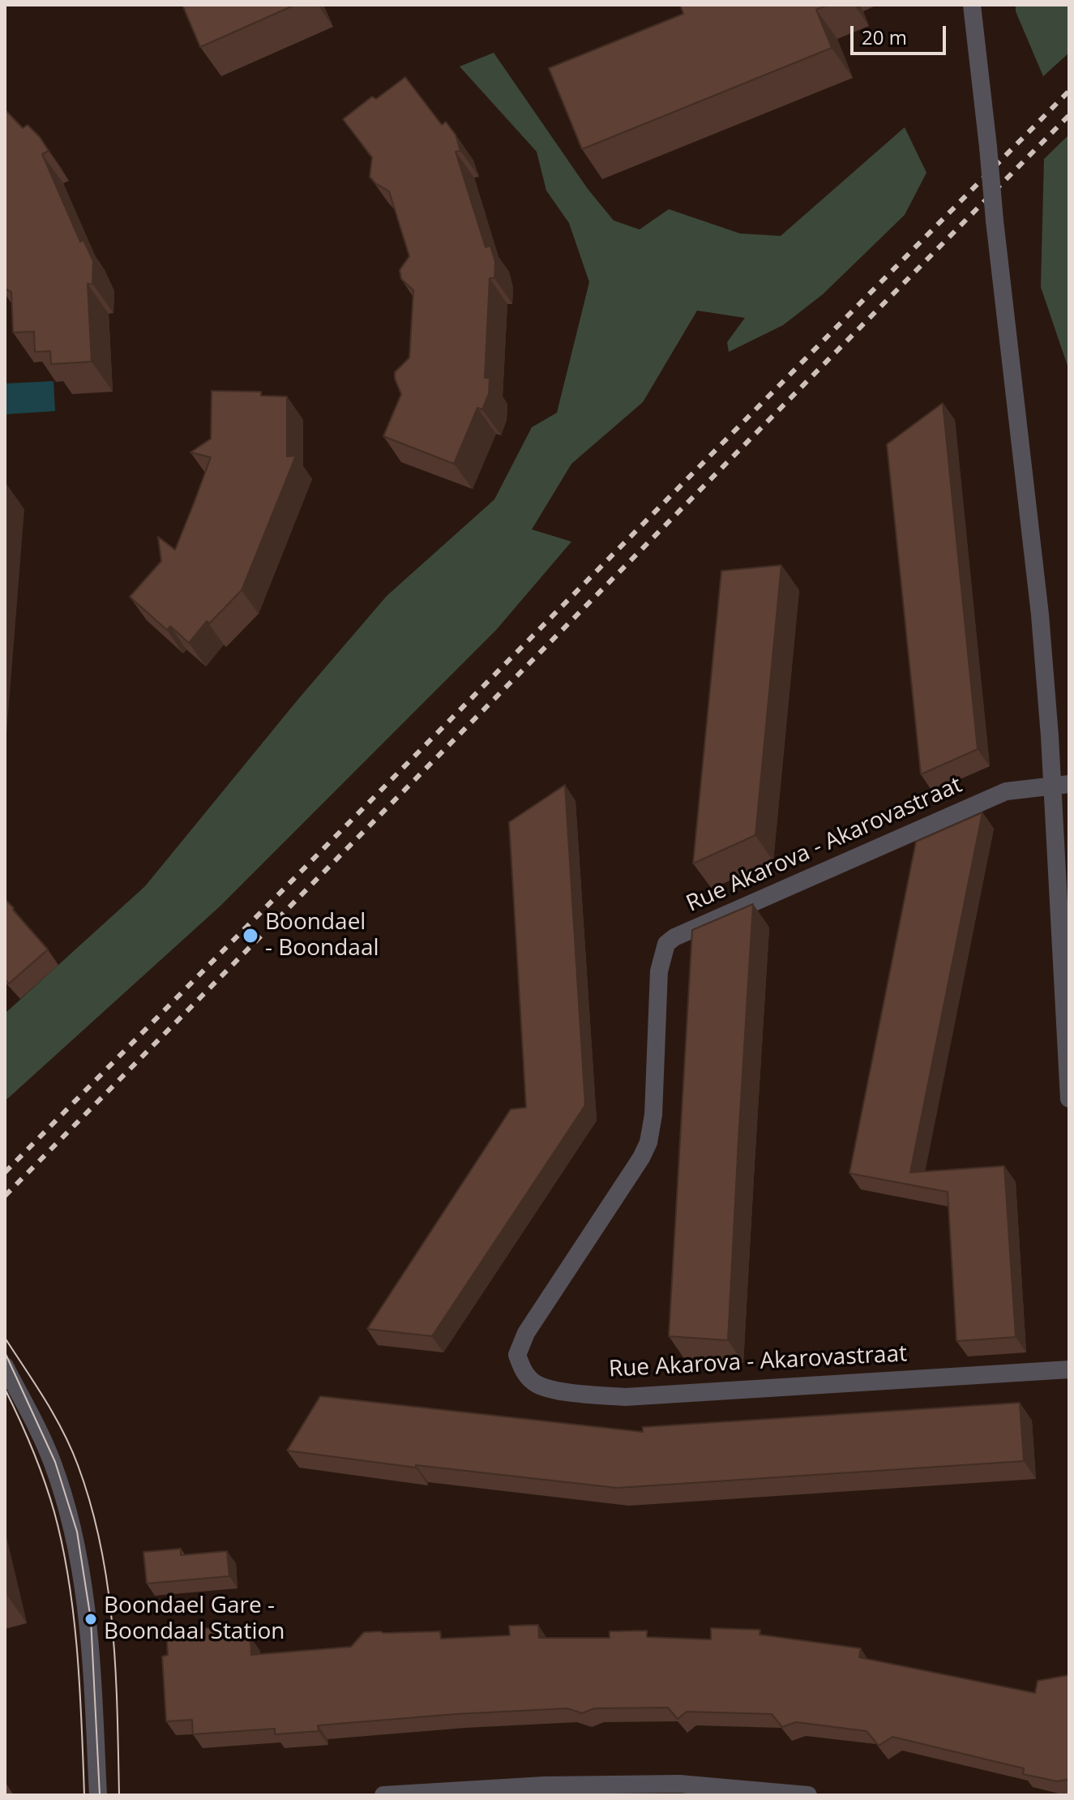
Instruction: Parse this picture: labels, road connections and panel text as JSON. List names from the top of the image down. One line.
{"streets":{"street":["Rue Akarova - Akarovastraat"]},"places":["Boondael - Boondaal","Boondael Gare - Boondaal Station"],"scale_bar":"20 m"}
